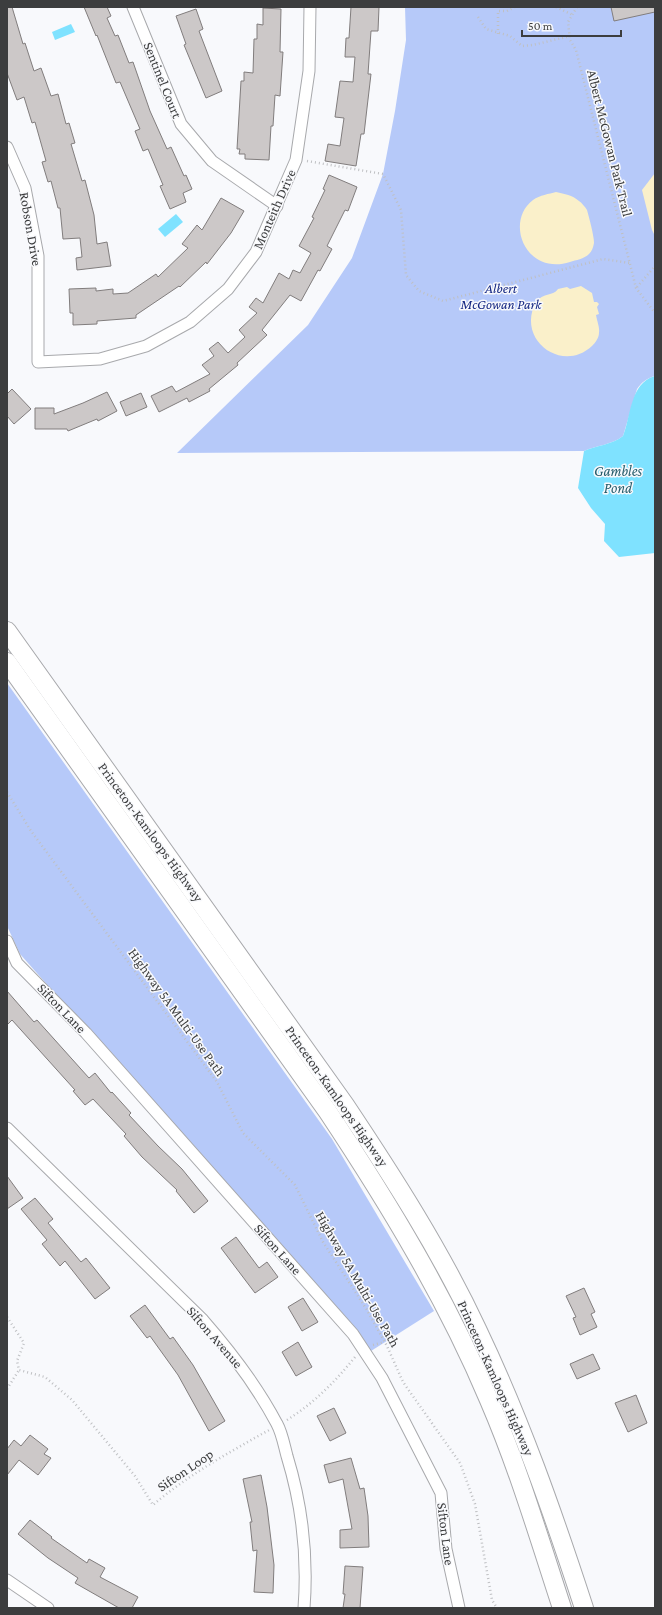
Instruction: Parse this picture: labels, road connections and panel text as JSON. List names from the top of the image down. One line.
{"streets":{"main road":["Princeton-Kamloops Highway"],"street":["Sentinel Court","Monteith Drive","Robson Drive","Sifton Lane","Sifton Avenue"],"path":["Albert McGowan Park Trail","Highway 5A Multi-Use Path","Sifton Loop"]},"crossings":[["Sentinel Court","Monteith Drive"],["Monteith Drive","Robson Drive"],["Sifton Lane","Sifton Loop"],["Sifton Avenue","Sifton Loop"]],"water":["Gambles Pond"],"parks":["Albert McGowan Park"],"scale_bar":"50 m"}
